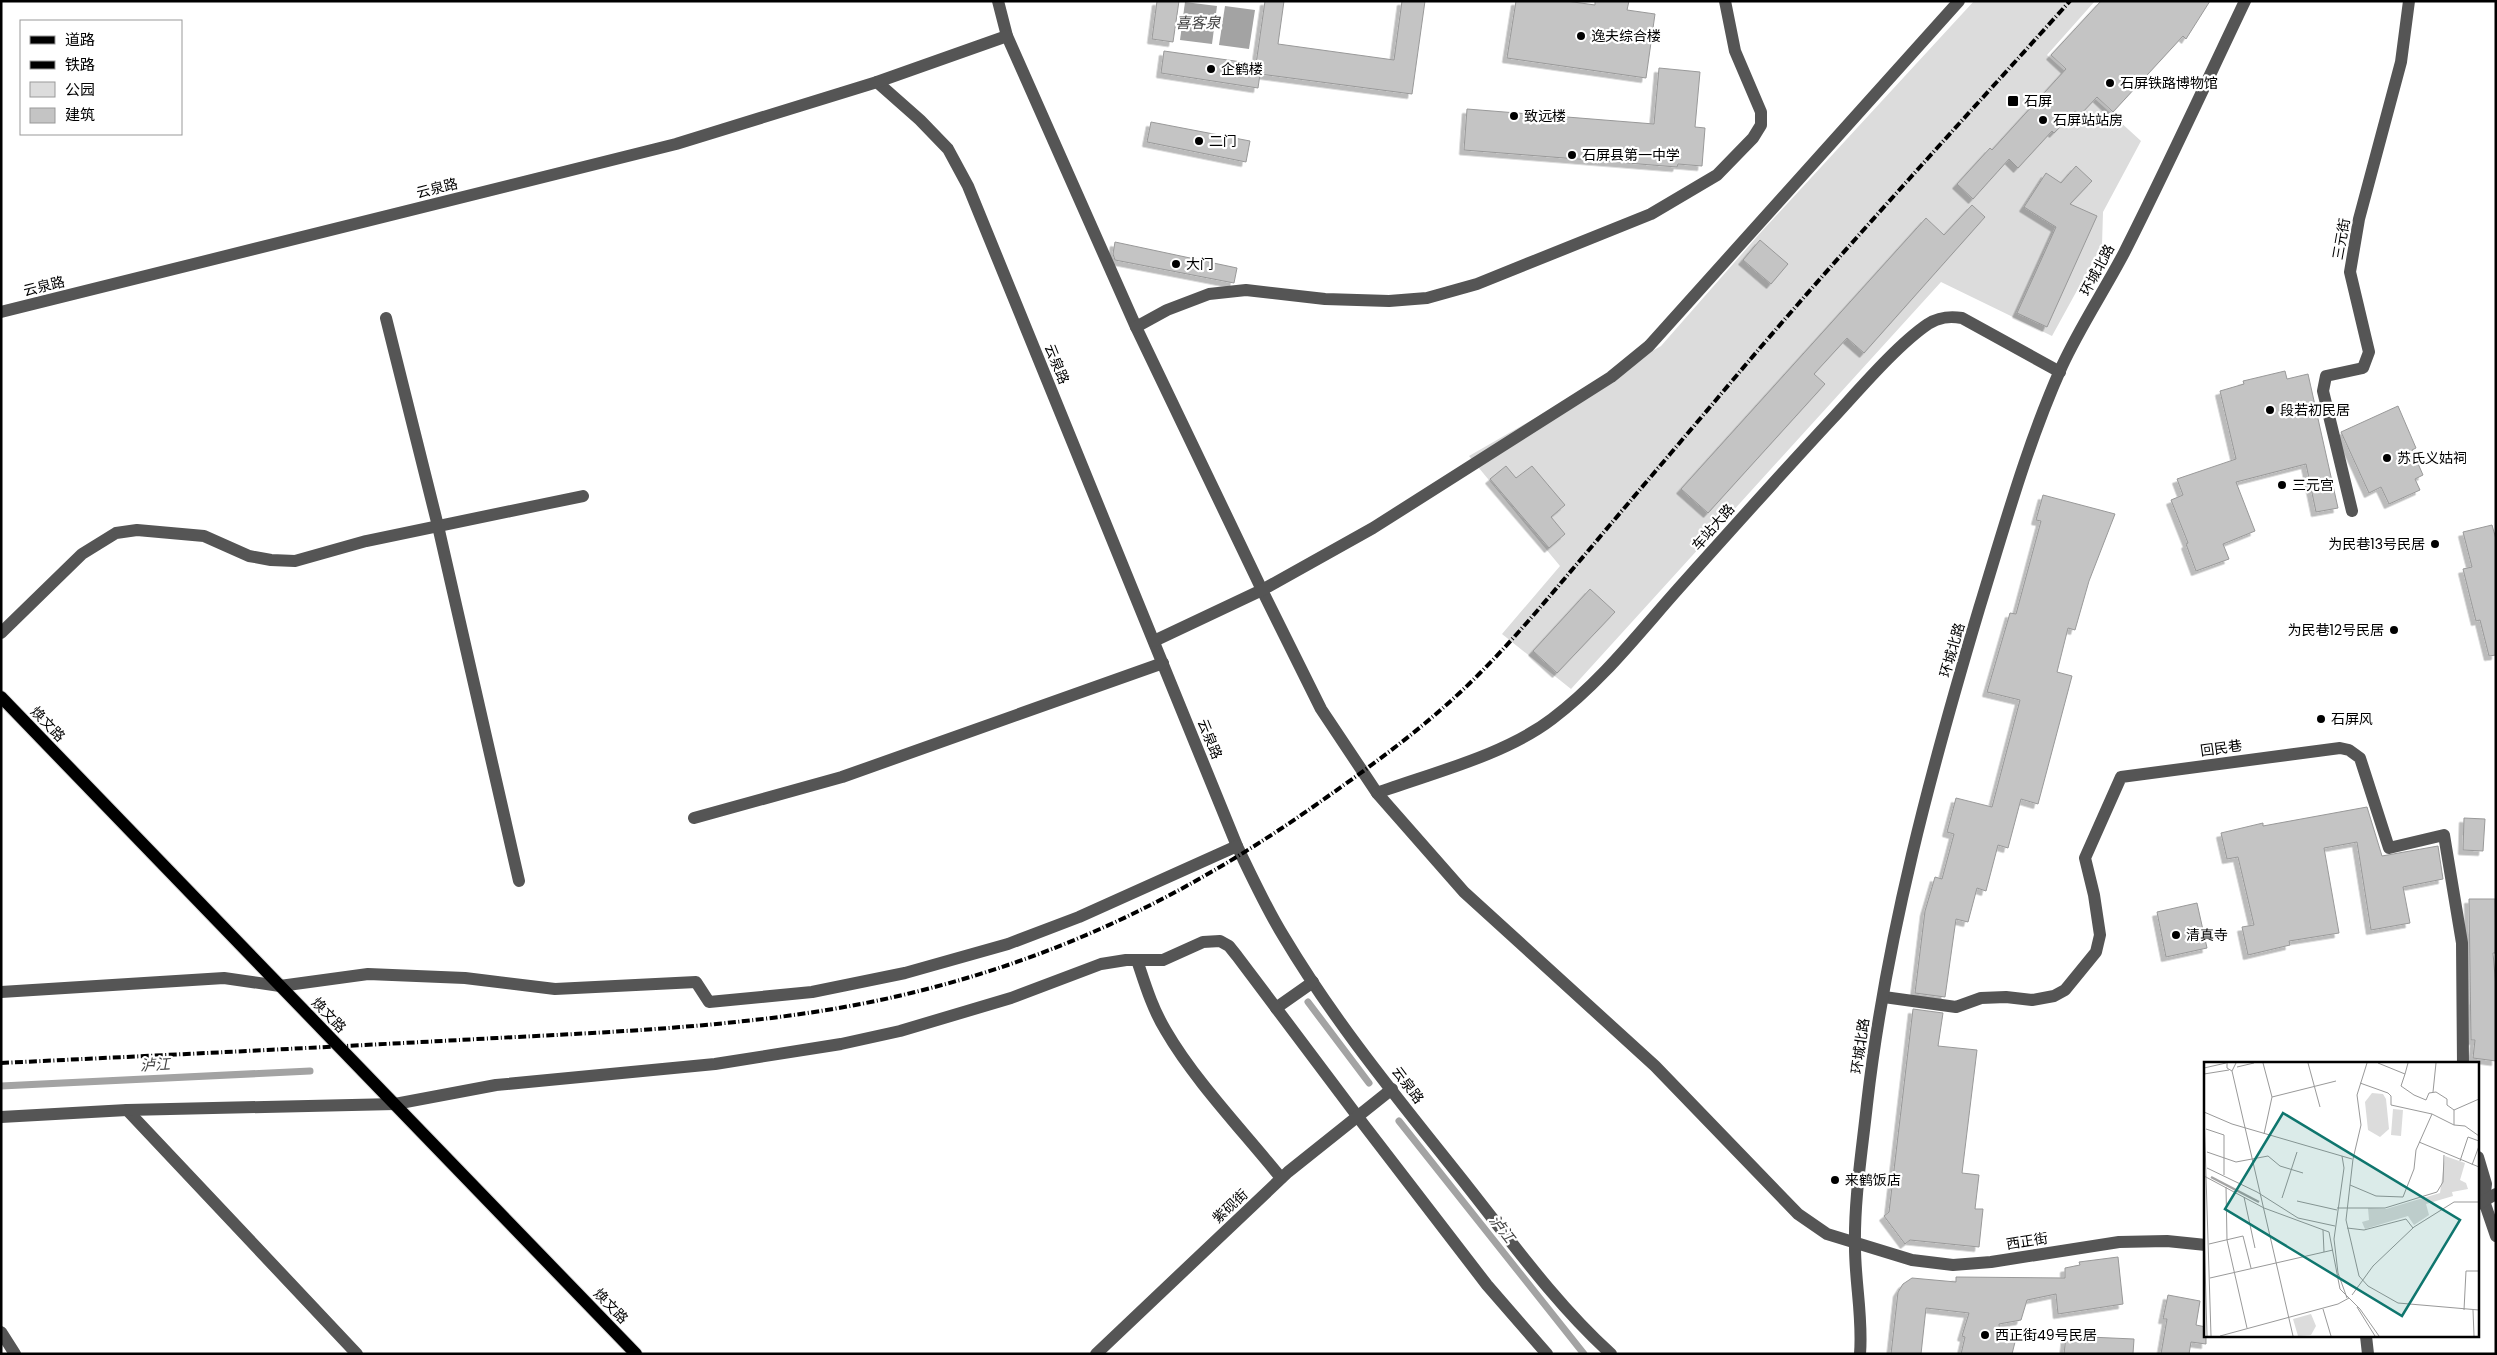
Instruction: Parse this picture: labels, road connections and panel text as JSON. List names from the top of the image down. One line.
{"streets":{"main road":["焕文路"],"street":["云泉路","三元街","环城北路","车站大路","回民巷","紫砚街","西正街"]},"crossings":[["云泉路","紫砚街"],["云泉路","西正街"],["环城北路","车站大路"],["环城北路","回民巷"],["环城北路","西正街"],["车站大路","西正街"]],"water":["喜客泉","泸江"],"places":{"other":["逸夫综合楼","企鹤楼","石屏铁路博物馆","致远楼","石屏站站房","二门","石屏县第一中学","大门","段若初民居","苏氏义姑祠","三元宫","为民巷13号民居","为民巷12号民居","石屏风","清真寺","来鹤饭店","西正街49号民居"],"transit":["石屏"]},"legend":["道路","铁路","公园","建筑"]}
